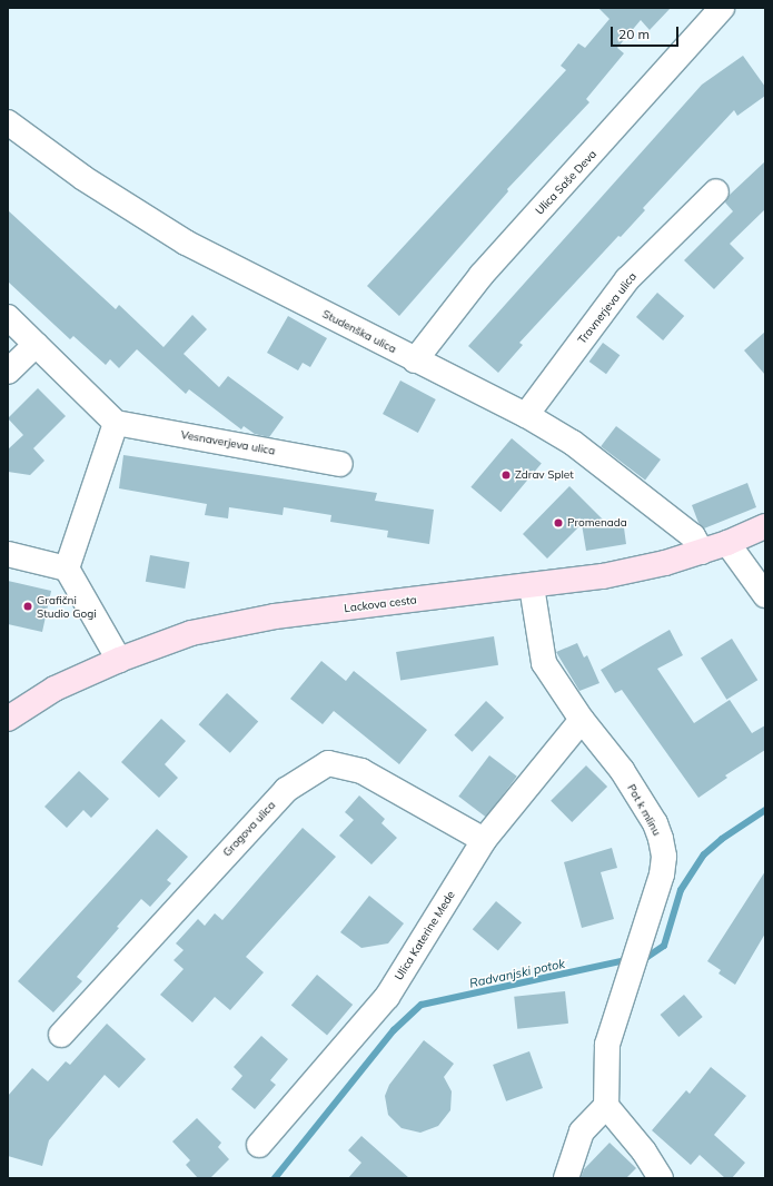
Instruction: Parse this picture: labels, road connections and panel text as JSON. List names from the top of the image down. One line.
{"streets":{"street":["Ulica Saše Deva","Travnerjeva ulica","Studenška ulica","Vesnaverjeva ulica","Lackova cesta","Pot k mlinu","Grogova ulica","Ulica Katerine Mede"]},"crossings":[["Ulica Saše Deva","Studenška ulica"],["Travnerjeva ulica","Studenška ulica"],["Studenška ulica","Lackova cesta"],["Lackova cesta","Pot k mlinu"],["Pot k mlinu","Ulica Katerine Mede"],["Grogova ulica","Ulica Katerine Mede"]],"water":["Radvanjski potok"],"places":["Zdrav Splet","Promenada","Grafični Studio Gogi"],"scale_bar":"20 m"}
